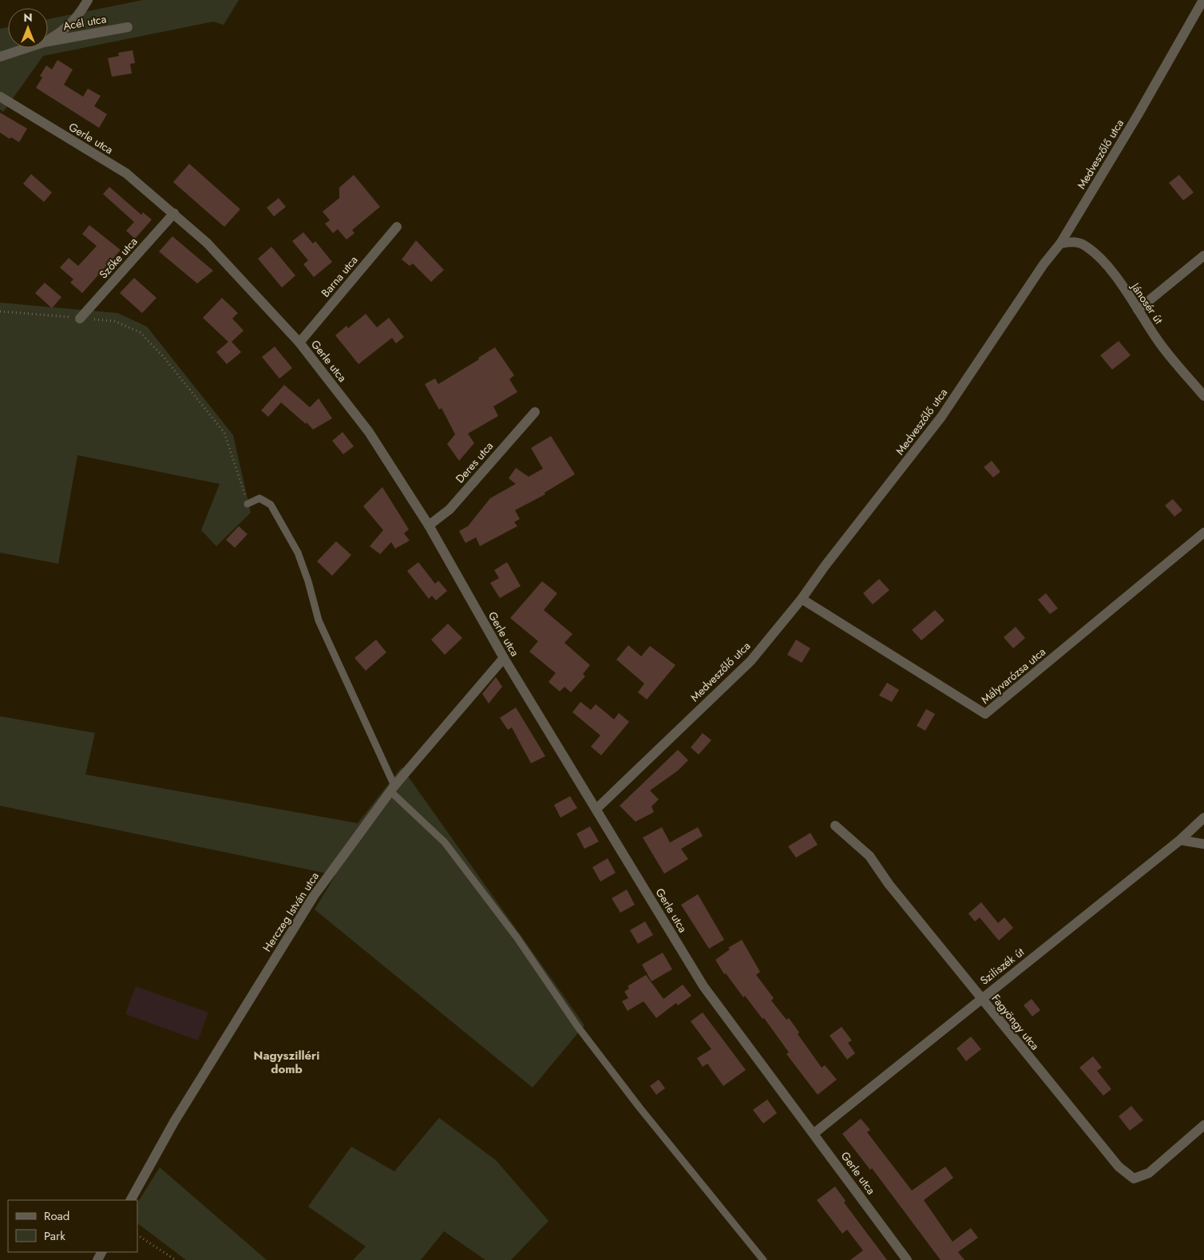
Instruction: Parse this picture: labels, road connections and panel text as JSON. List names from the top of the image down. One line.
{"streets":{"street":["Acél utca","Gerle utca","Medveszőlő utca","Szőke utca","Barna utca","Jánosér út","Deres utca","Mályvarózsa utca","Herczeg István utca","Sziliszék út","Fagyöngy utca"]},"crossings":[["Gerle utca","Medveszőlő utca"],["Gerle utca","Szőke utca"],["Gerle utca","Barna utca"],["Gerle utca","Deres utca"],["Gerle utca","Herczeg István utca"],["Gerle utca","Sziliszék út"],["Medveszőlő utca","Jánosér út"],["Medveszőlő utca","Mályvarózsa utca"],["Sziliszék út","Fagyöngy utca"]],"districts":["Nagyszilléri domb"],"legend":["Road","Park"],"north":"top"}
